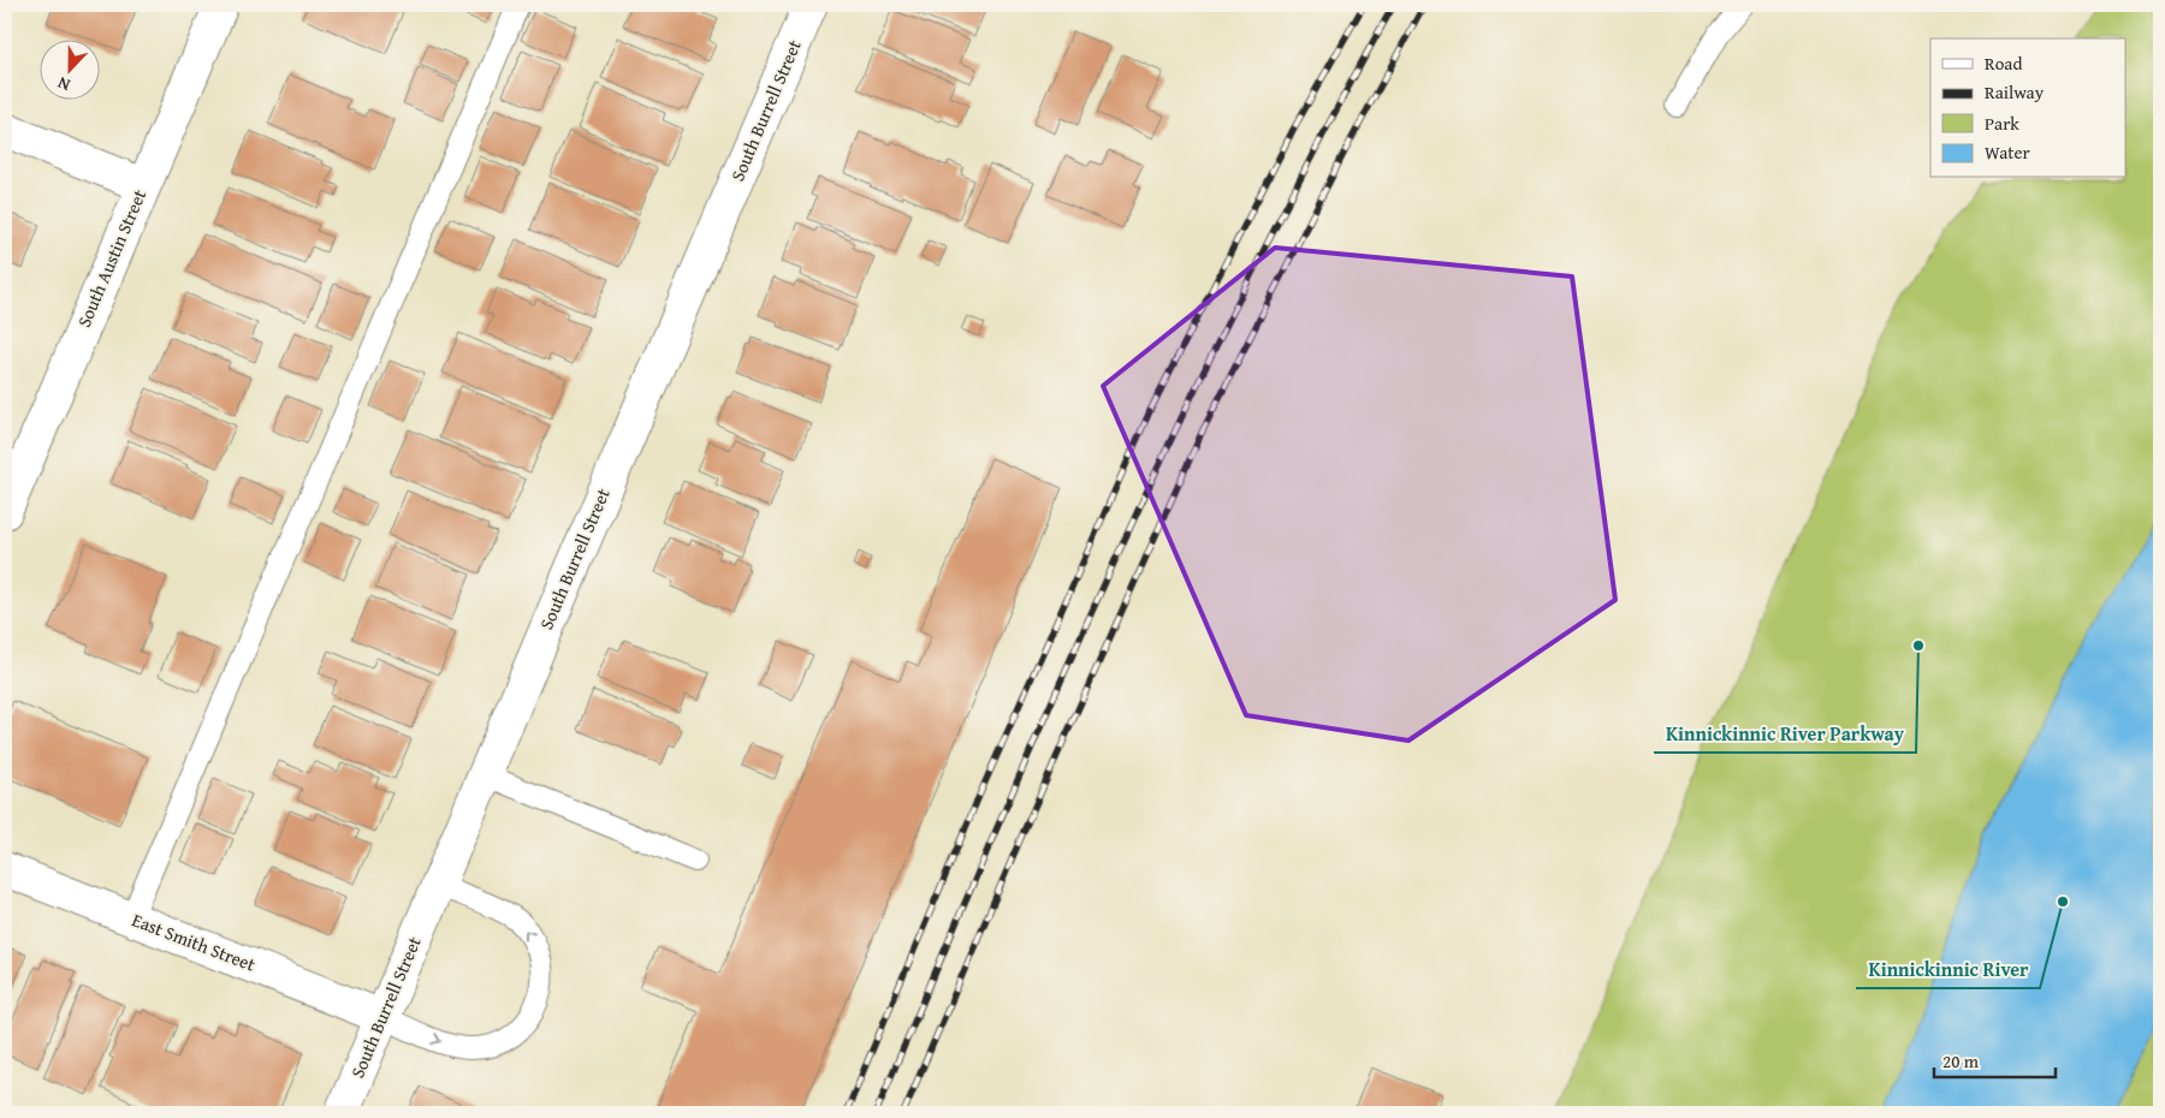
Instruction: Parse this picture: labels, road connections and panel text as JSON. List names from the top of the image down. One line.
{"streets":{"street":["South Burrell Street","South Austin Street","East Smith Street"]},"crossings":[["South Burrell Street","East Smith Street"]],"places":["Kinnickinnic River Parkway","Kinnickinnic River"],"legend":["Road","Railway","Park","Water"],"scale_bar":"20 m","north":"bottom"}
